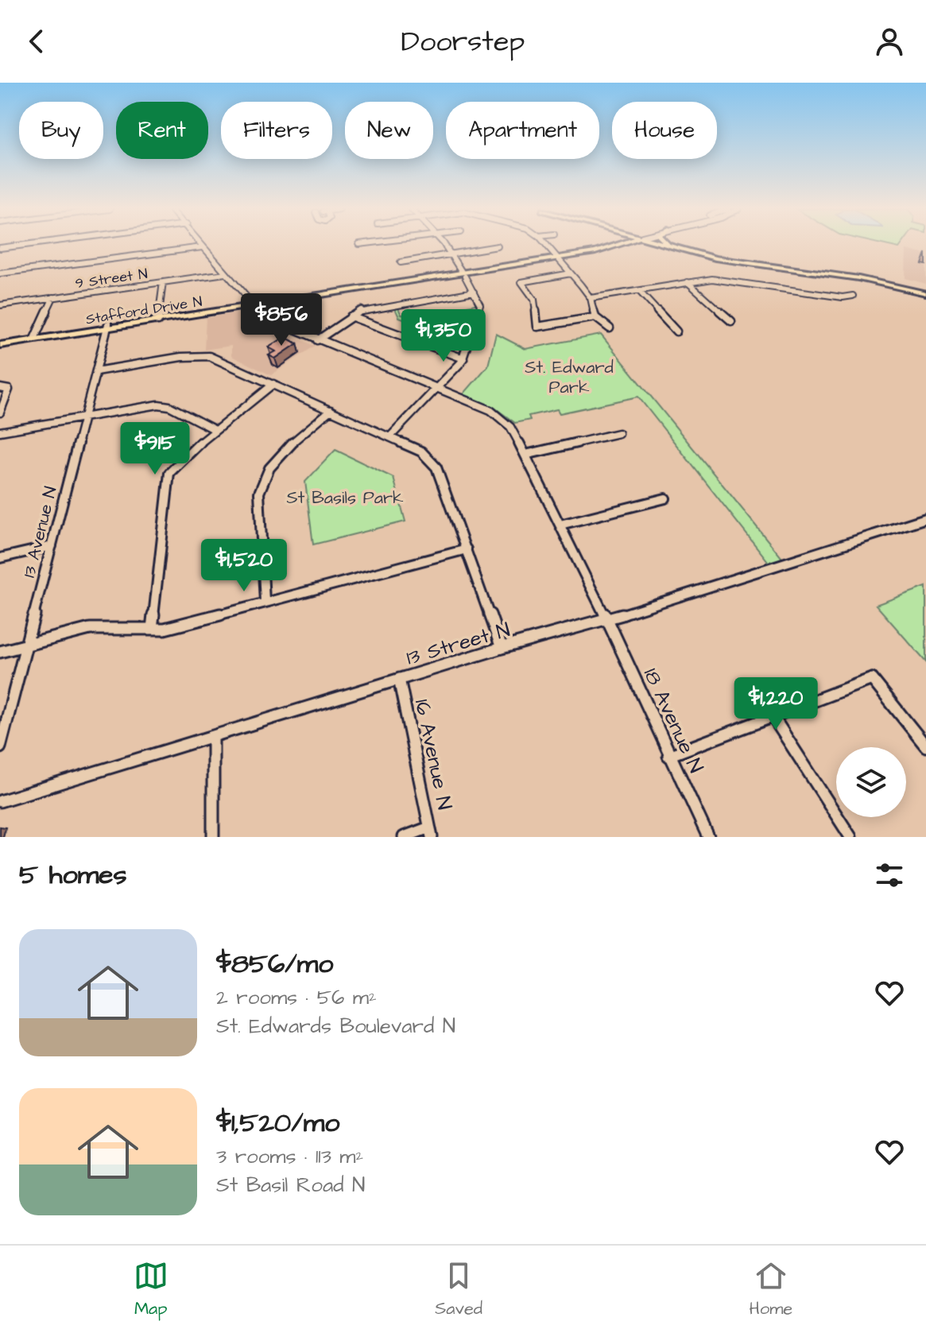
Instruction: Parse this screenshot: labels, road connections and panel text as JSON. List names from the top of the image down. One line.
{"streets":{"main road":["Stafford Drive N"],"street":["9 Street N","13 Avenue N","13 Street N","18 Avenue N","16 Avenue N"]},"crossings":[["Stafford Drive N","13 Avenue N"],["13 Street N","18 Avenue N"],["13 Street N","16 Avenue N"]],"parks":["St. Edward Park","St Basils Park"],"page":{"header":"Doorstep","chip":["Buy","Rent","Filters","New","Apartment","House"],"price":["$856","$1,350","$915","$1,520","$1,220"],"heading":"5 homes","list":[{"name":"$856/mo","note":"2 rooms · 56 m² · St. Edwards Boulevard N"},{"name":"$1,520/mo","note":"3 rooms · 113 m² · St Basil Road N"}],"tabs":["Map","Saved","Home"]}}
